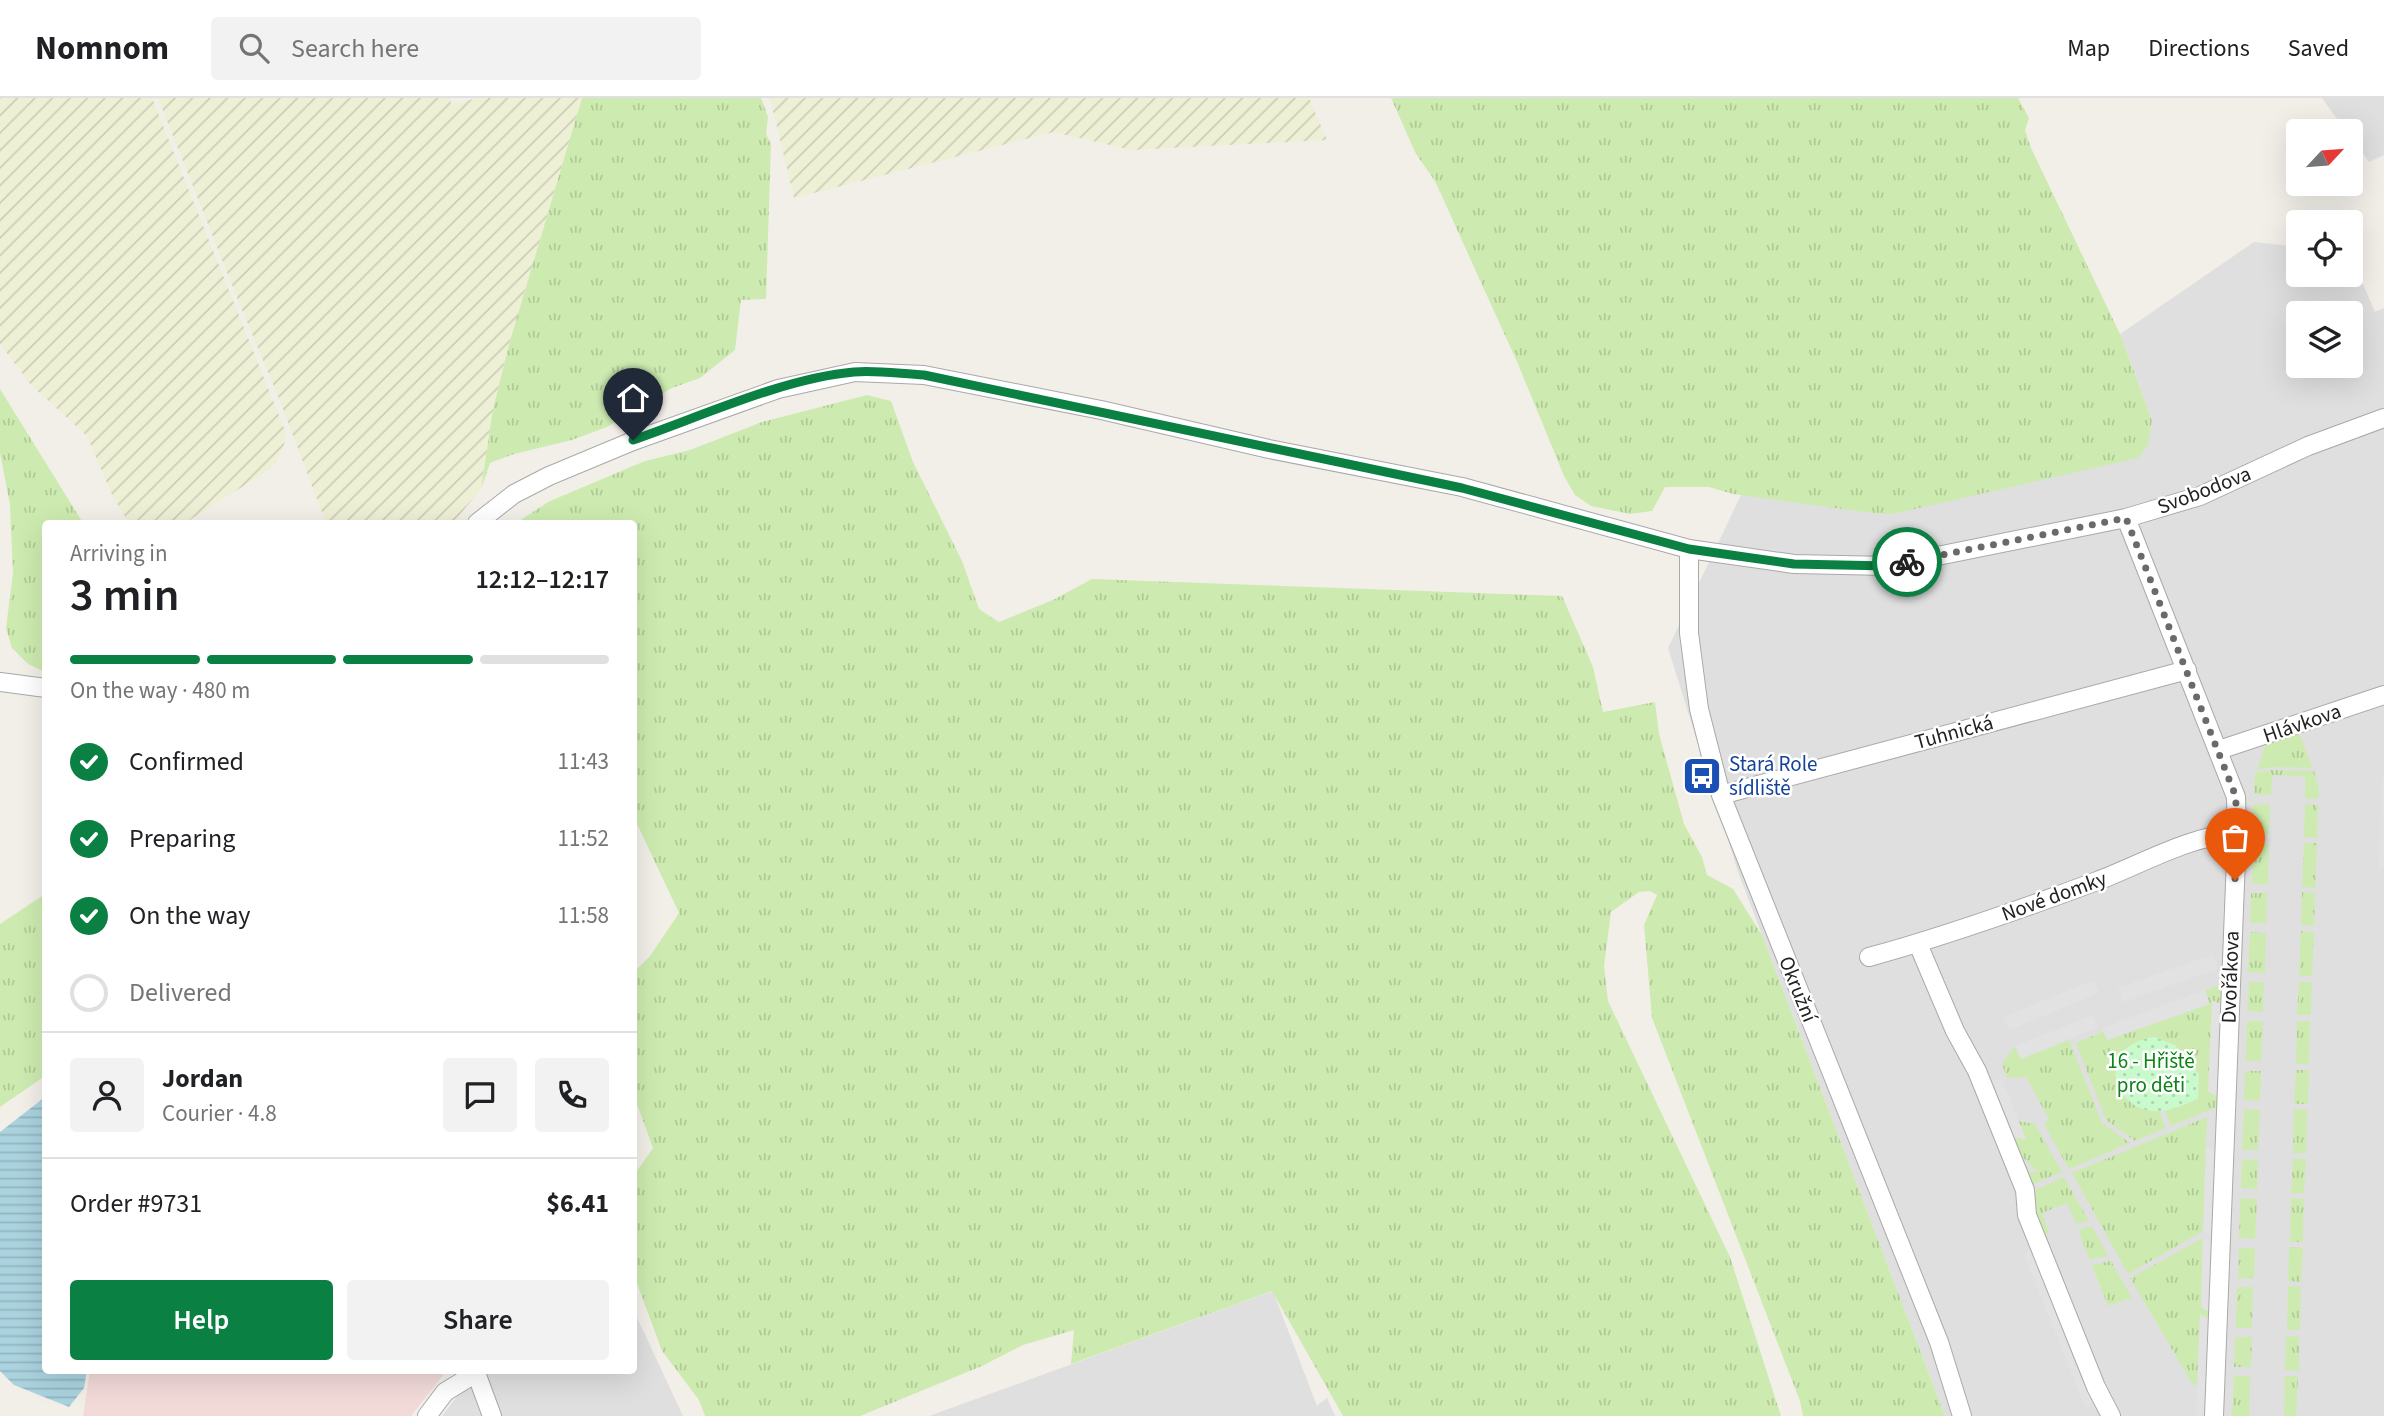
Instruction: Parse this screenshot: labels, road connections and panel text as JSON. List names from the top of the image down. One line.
{"streets":{"street":["Svobodova","Hlávkova","Tuhnická","Nové domky","Dvořákova","Okružní"]},"crossings":[["Svobodova","Dvořákova"],["Svobodova","Okružní"],["Hlávkova","Dvořákova"],["Tuhnická","Dvořákova"],["Tuhnická","Okružní"],["Nové domky","Dvořákova"]],"parks":["16 - Hřiště pro děti"],"places":{"bus stop":["Stará Role sídliště"]},"north":"top right","page":{"header":"Nomnom","search":"Search here","nav":["Map","Directions","Saved"],"heading":["3 min","Arriving in","12:12–12:17"],"panel":["Jordan","Courier · 4.8","Order #9731","$6.41"],"bar":"On the way · 480 m","list":[["Confirmed","11:43"],["Preparing","11:52"],["On the way","11:58"],"Delivered"],"buttons":["Help","Share"]}}
